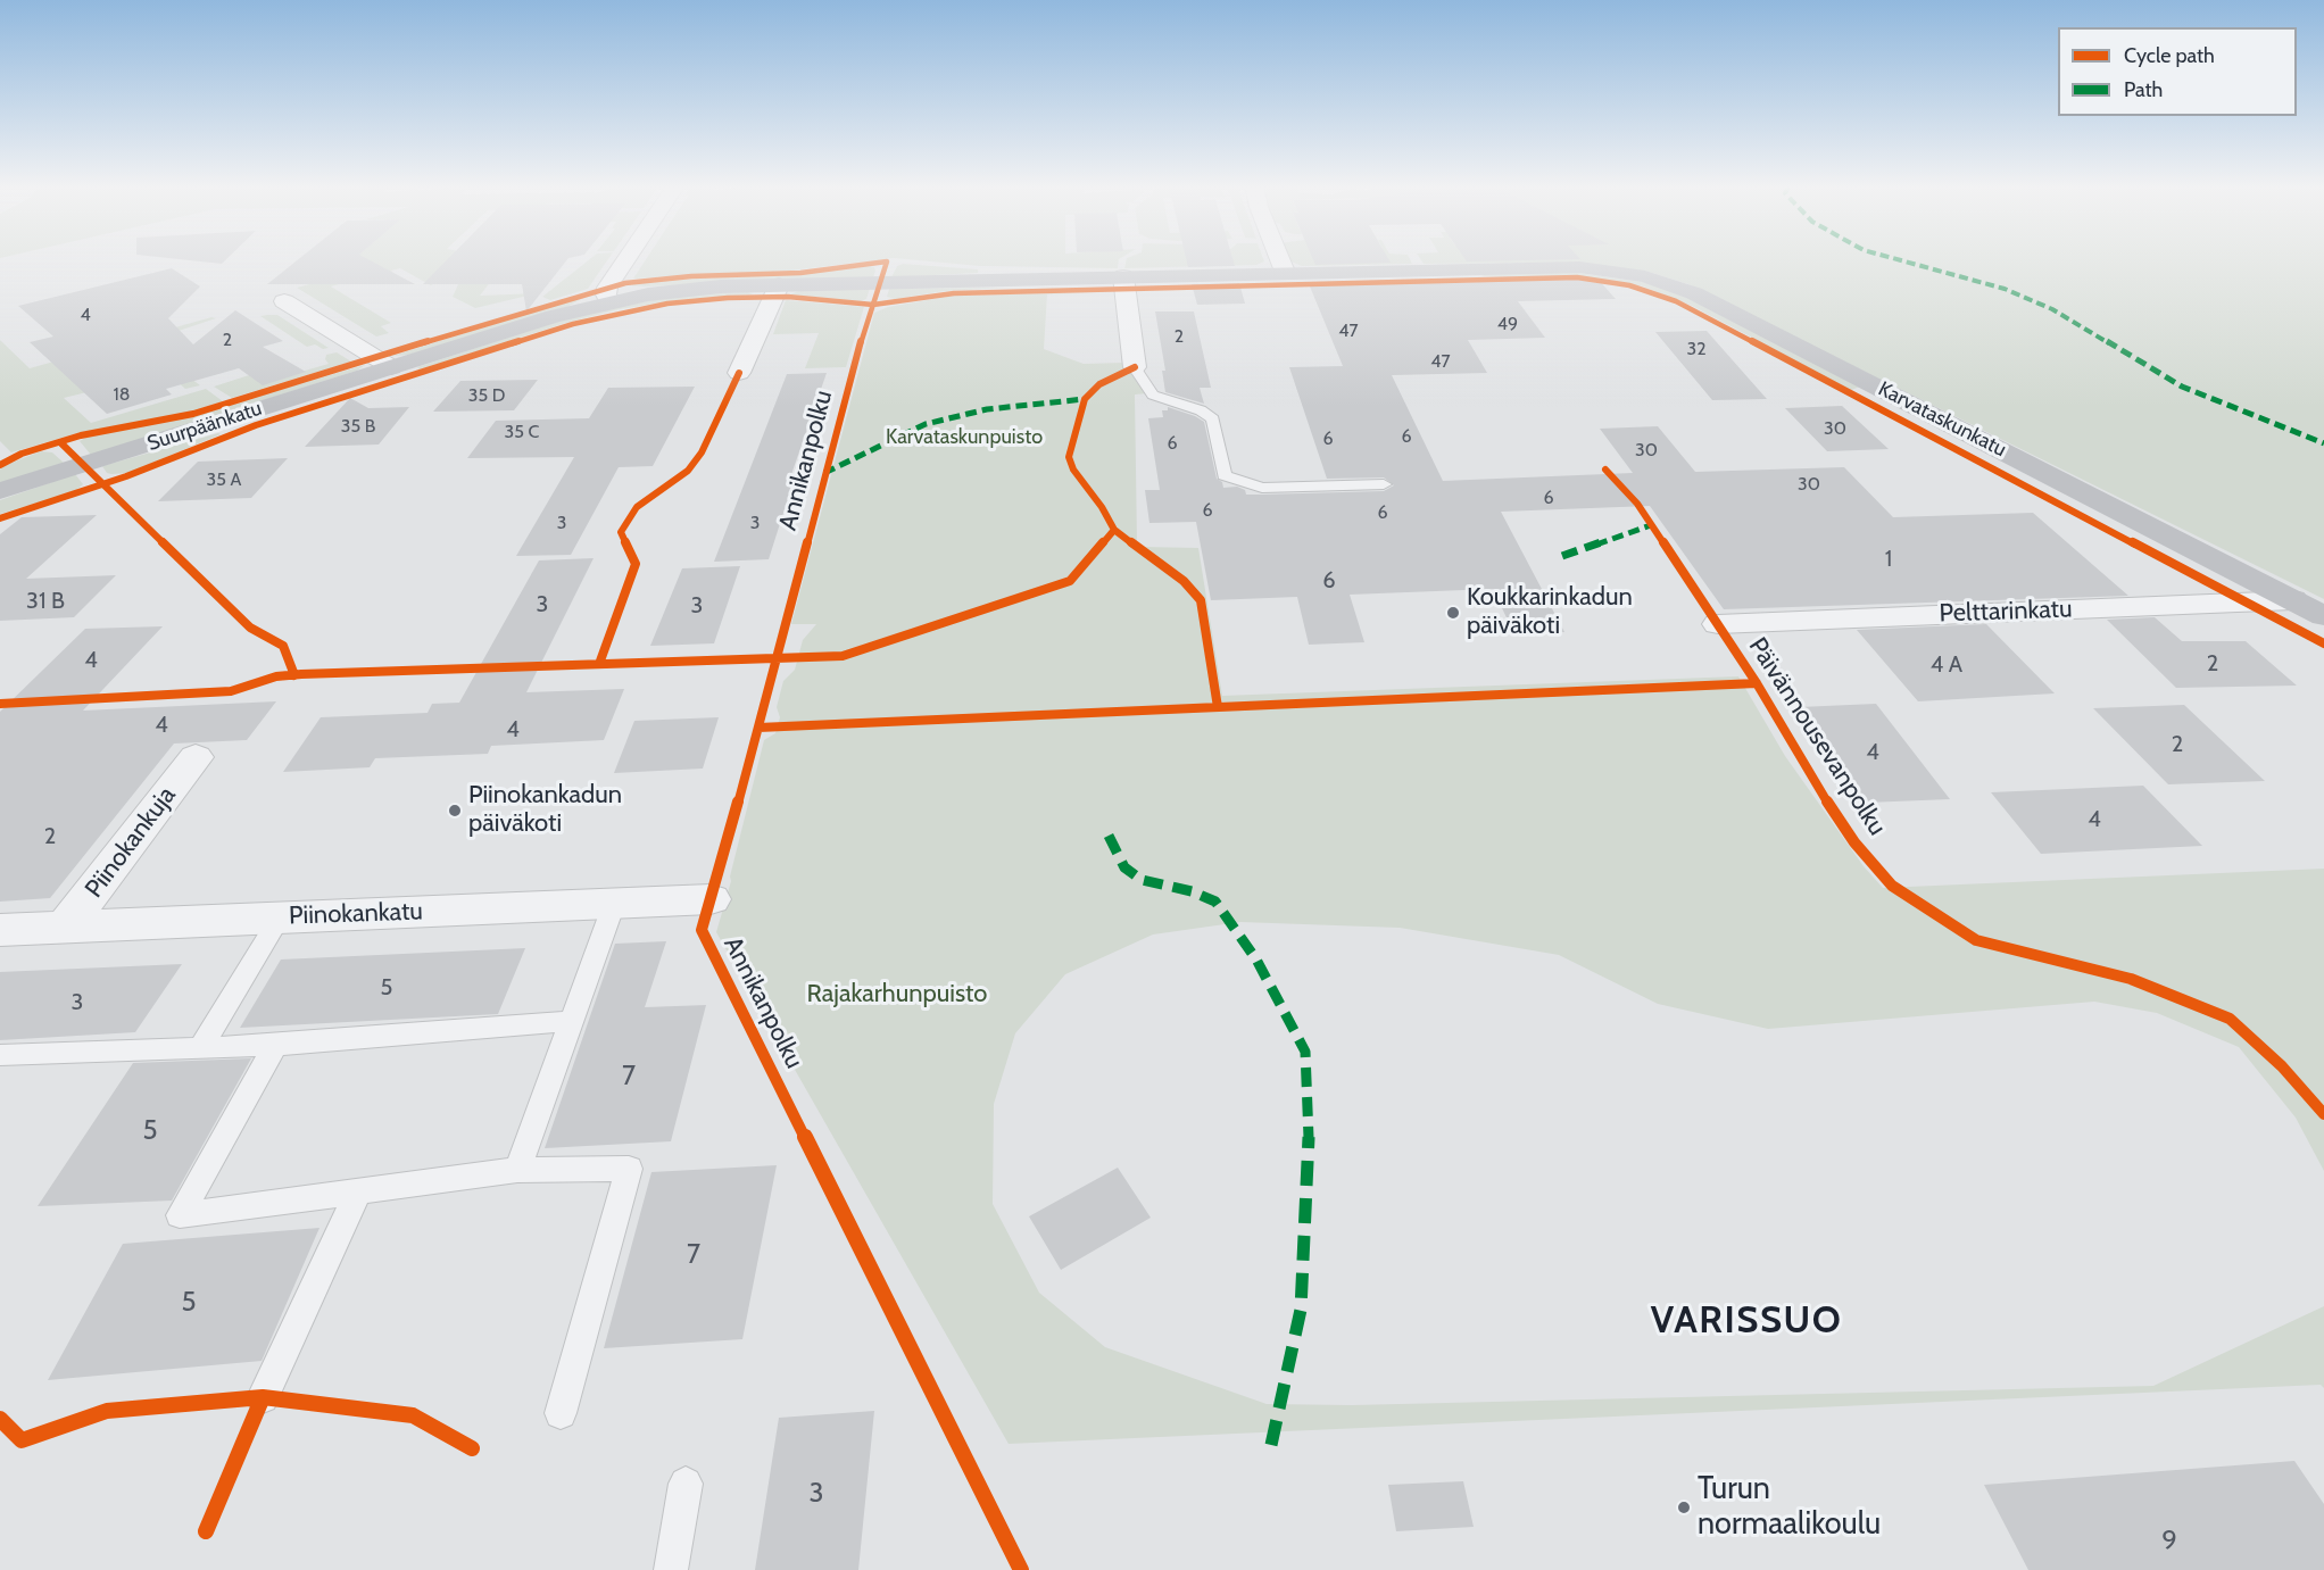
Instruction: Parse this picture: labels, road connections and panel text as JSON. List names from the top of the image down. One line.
{"streets":{"street":["Karvataskunkatu","Suurpäänkatu","Pelttarinkatu","Piinokankuja","Piinokankatu"],"cycle path":["Annikanpolku","Päivännousevanpolku"]},"crossings":[["Karvataskunkatu","Suurpäänkatu"],["Karvataskunkatu","Pelttarinkatu"],["Piinokankuja","Piinokankatu"]],"districts":["VARISSUO"],"parks":["Karvataskunpuisto","Rajakarhunpuisto"],"places":["Koukkarinkadun päiväkoti","Piinokankadun päiväkoti","Turun normaalikoulu"],"house_numbers":["4","49","47","2","2","32","47","18","35 D","35 B","30","35 C","6","6","6","30","35 A","30","6","6","6","3","3","1","6","31 B","3","3","4","2","4 A","4","4","2","4","4","2","5","3","7","5","7","5","3","9"],"legend":["Cycle path","Path"]}
